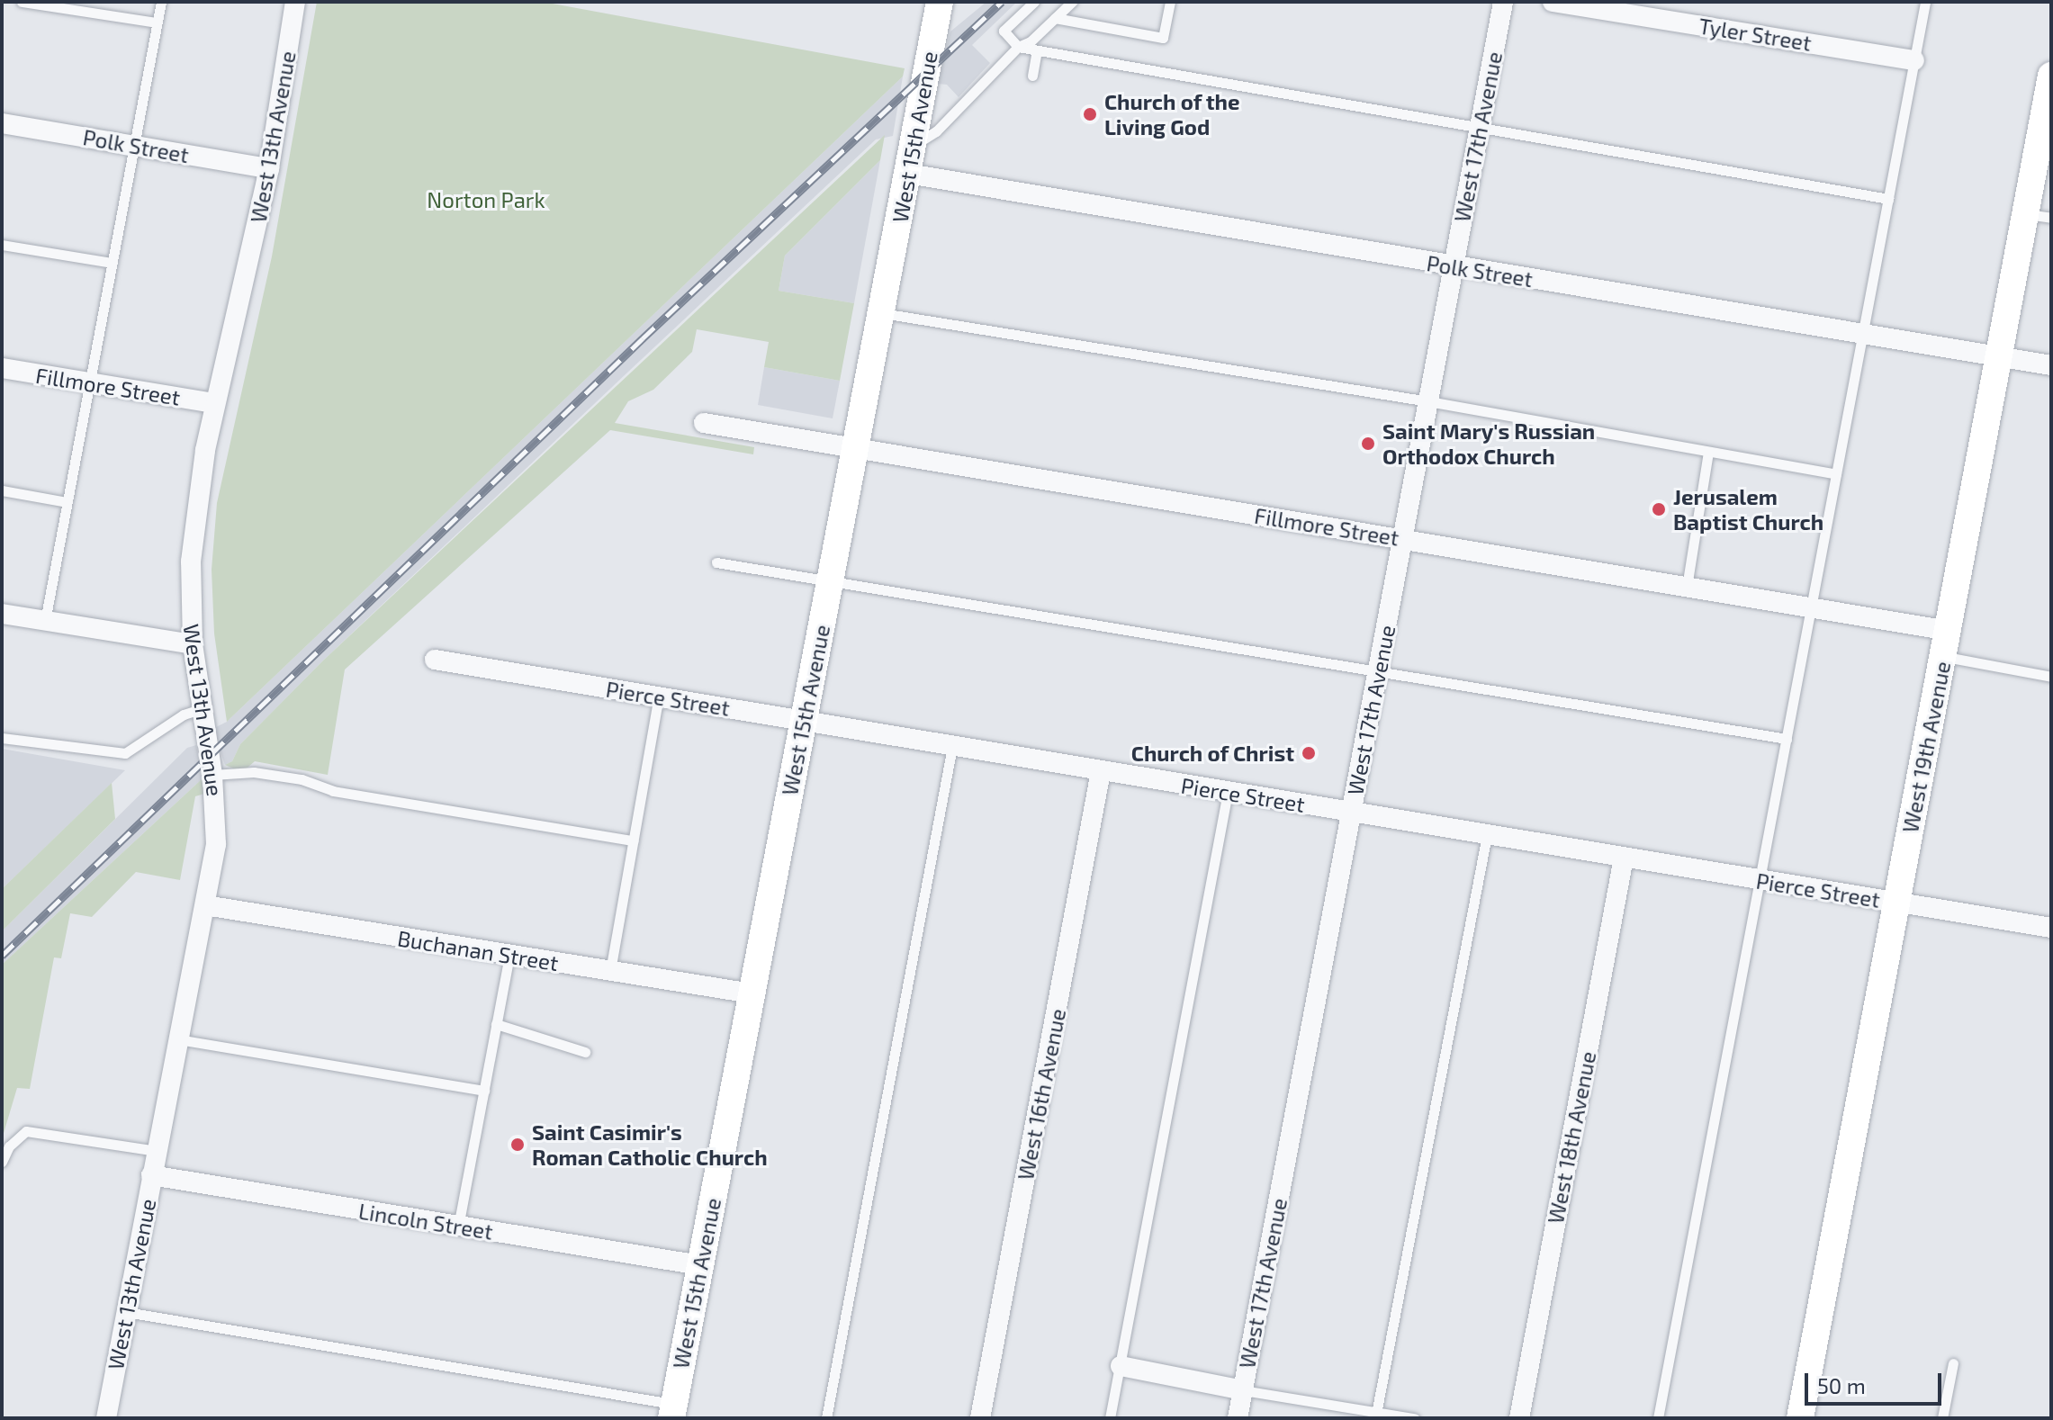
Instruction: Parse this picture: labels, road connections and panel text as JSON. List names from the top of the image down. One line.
{"streets":{"main road":["West 15th Avenue","West 19th Avenue"],"street":["Tyler Street","West 13th Avenue","West 17th Avenue","Polk Street","Fillmore Street","Pierce Street","Buchanan Street","West 16th Avenue","West 18th Avenue","Lincoln Street"]},"crossings":[["West 13th Avenue","Polk Street"],["West 13th Avenue","Fillmore Street"],["West 13th Avenue","Buchanan Street"],["West 13th Avenue","Lincoln Street"],["West 15th Avenue","Polk Street"],["West 15th Avenue","Fillmore Street"],["West 15th Avenue","Pierce Street"],["West 15th Avenue","Buchanan Street"],["West 15th Avenue","Lincoln Street"],["West 17th Avenue","Polk Street"],["West 17th Avenue","Fillmore Street"],["West 17th Avenue","Pierce Street"],["Polk Street","West 19th Avenue"],["Fillmore Street","West 19th Avenue"],["Pierce Street","West 19th Avenue"],["Pierce Street","West 16th Avenue"],["Pierce Street","West 18th Avenue"]],"parks":["Norton Park"],"places":["Church of the Living God","Saint Mary's Russian Orthodox Church","Jerusalem Baptist Church","Church of Christ","Saint Casimir's Roman Catholic Church"],"scale_bar":"50 m"}
